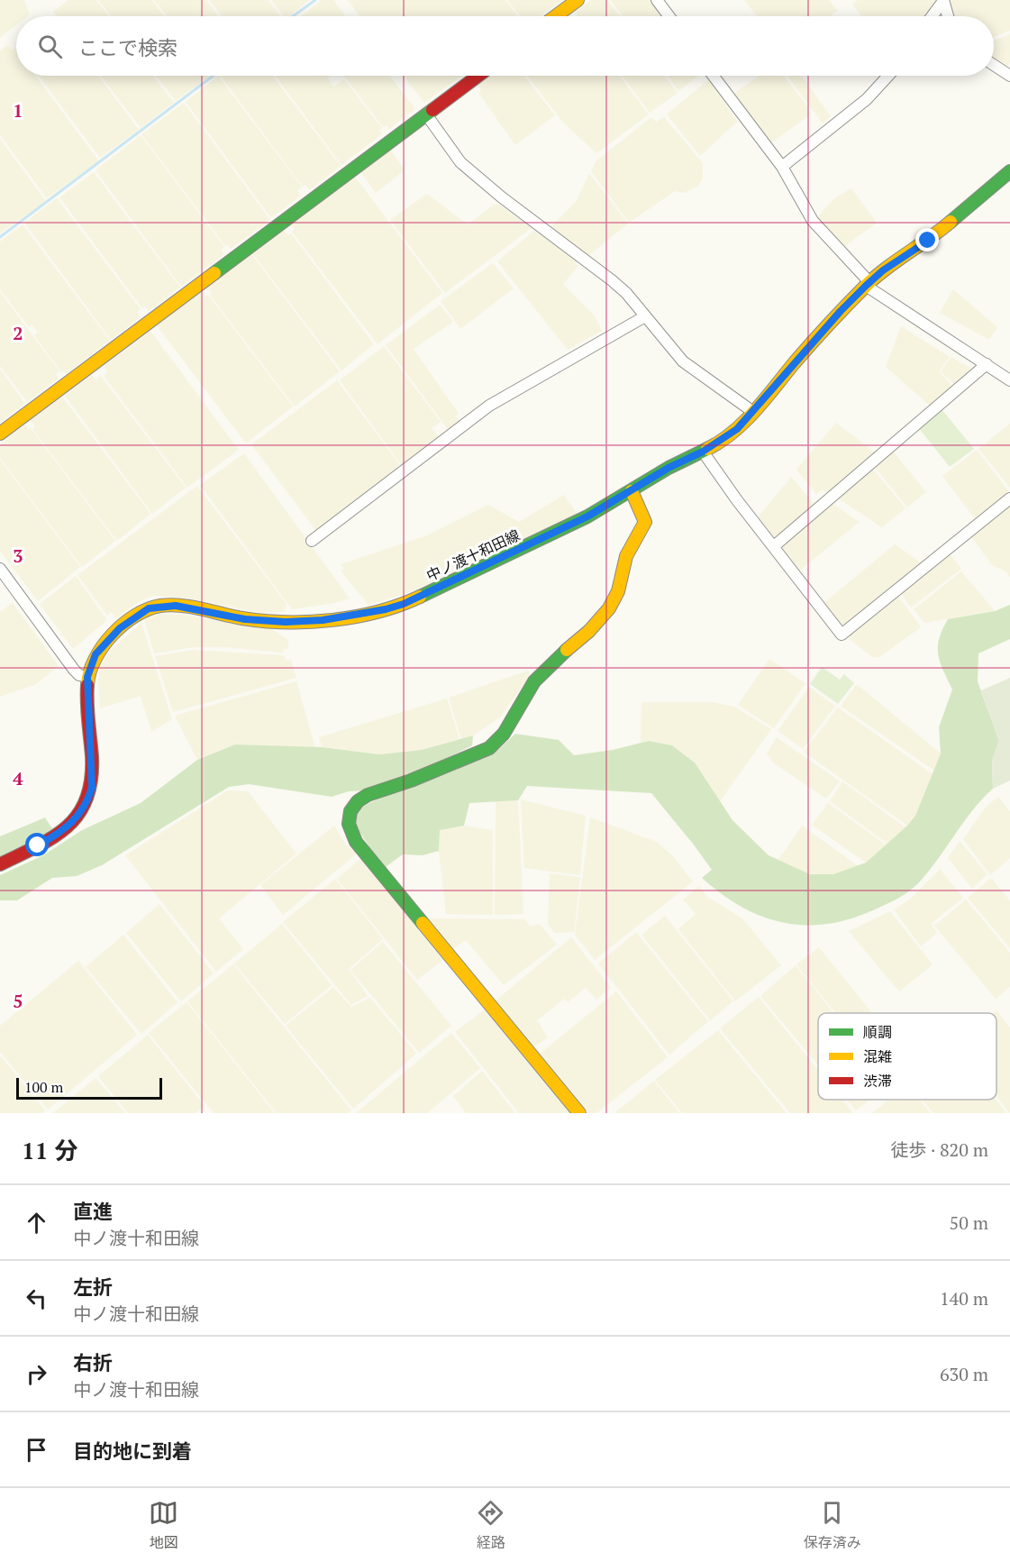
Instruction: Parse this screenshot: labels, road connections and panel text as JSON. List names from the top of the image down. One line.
{"streets":{"street":["中ノ渡十和田線"]},"legend":["順調","混雑","渋滞"],"scale_bar":"100 m","page":{"search":"ここで検索","scale":"100 m","heading":["11 分","徒歩 · 820 m"],"list":[["直進","中ノ渡十和田線","50 m"],["左折","中ノ渡十和田線","140 m"],["右折","中ノ渡十和田線","630 m"],"目的地に到着"],"nav":["地図","経路","保存済み"]},"grid":{"rows":["1","2","3","4","5"]}}
